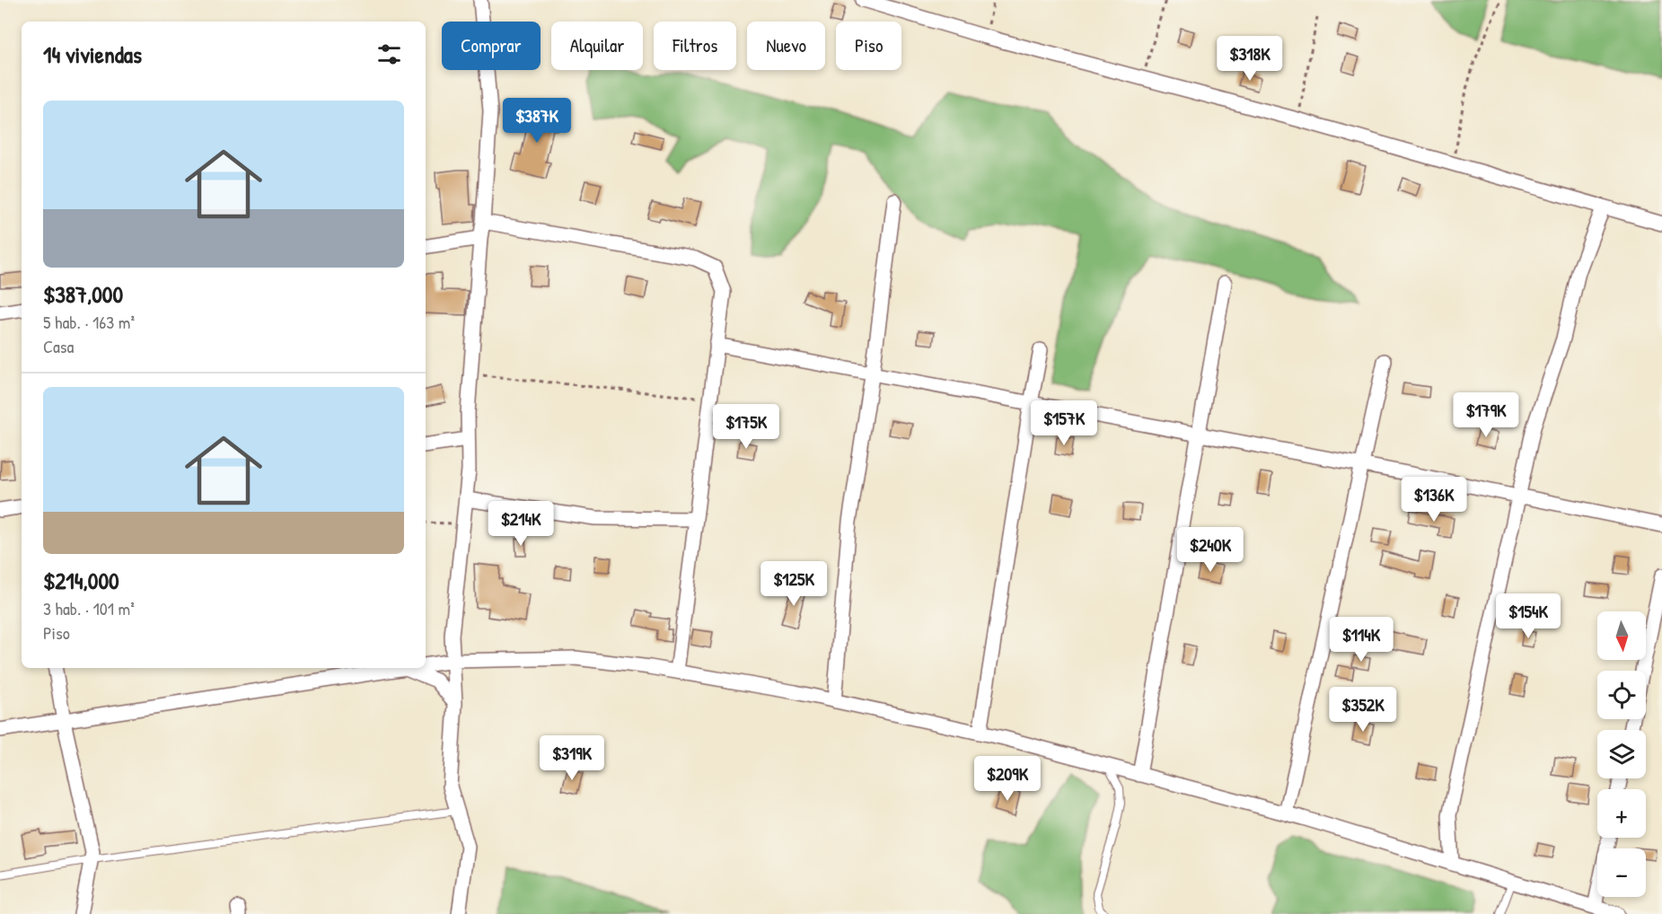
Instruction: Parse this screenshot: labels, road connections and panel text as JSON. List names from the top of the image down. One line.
{"north":"bottom","page":{"chip":["Comprar","Alquilar","Filtros","Nuevo","Piso"],"heading":"14 viviendas","price":["$318K","$387K","$179K","$157K","$175K","$136K","$214K","$240K","$125K","$154K","$114K","$352K","$319K","$209K"],"list":[{"name":"$387,000","note":"5 hab. · 163 m² · Casa"},{"name":"$214,000","note":"3 hab. · 101 m² · Piso"}],"map_buttons":["+","−"]}}
